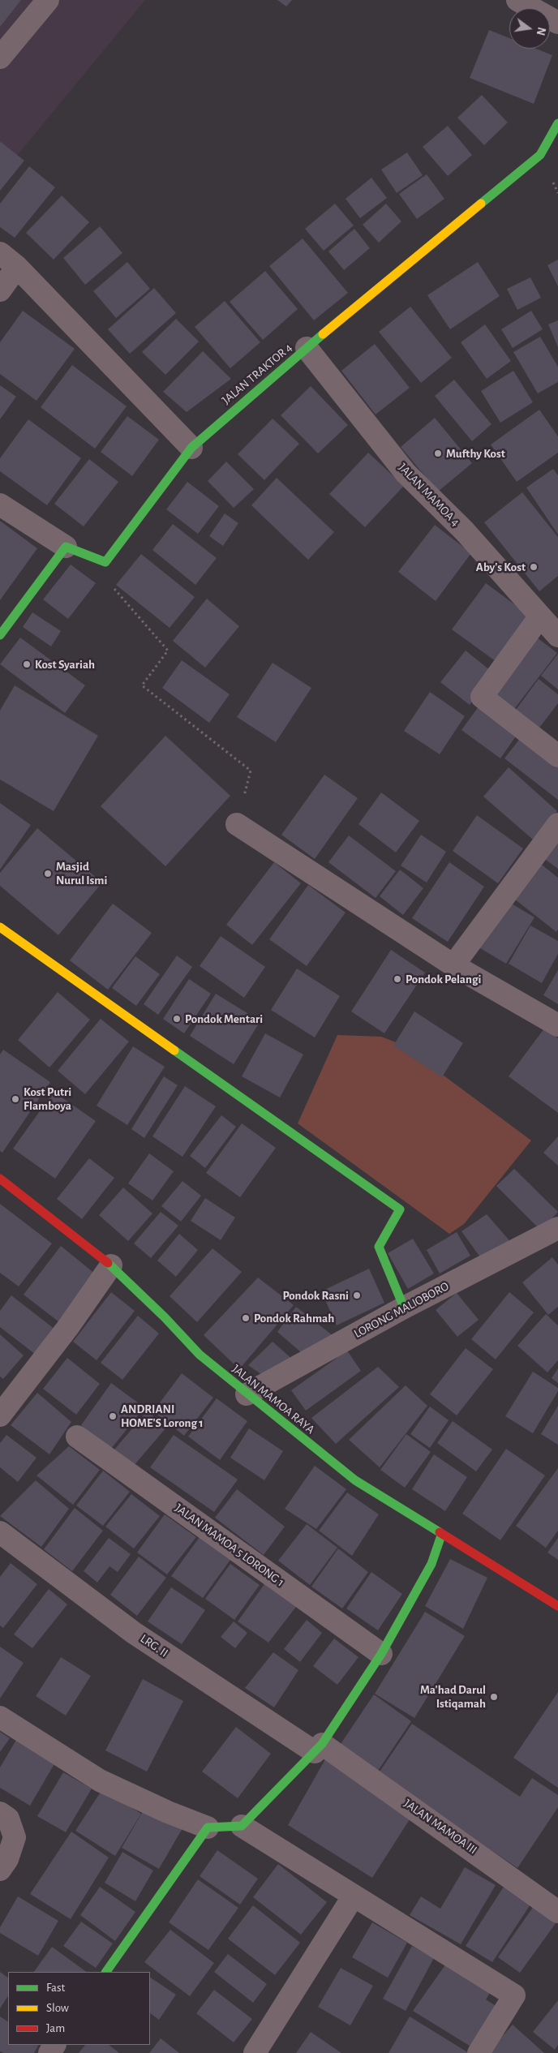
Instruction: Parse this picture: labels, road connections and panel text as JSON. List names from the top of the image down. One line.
{"streets":{"street":["JALAN TRAKTOR 4","JALAN MAMOA 4","LORONG MALIOBORO","JALAN MAMOA RAYA","JALAN MAMOA 5 LORONG 1","LRG. II","JALAN MAMOA III"]},"crossings":[["JALAN TRAKTOR 4","JALAN MAMOA 4"],["LORONG MALIOBORO","JALAN MAMOA RAYA"],["LRG. II","JALAN MAMOA III"]],"places":["Mufthy Kost","Aby's Kost","Kost Syariah","Masjid Nurul Ismi","Pondok Pelangi","Pondok Mentari","Kost Putri Flamboya","Pondok Rasni","Pondok Rahmah","ANDRIANI HOME'S Lorong 1","Ma'had Darul Istiqamah"],"legend":["Fast","Slow","Jam"],"north":"right"}
